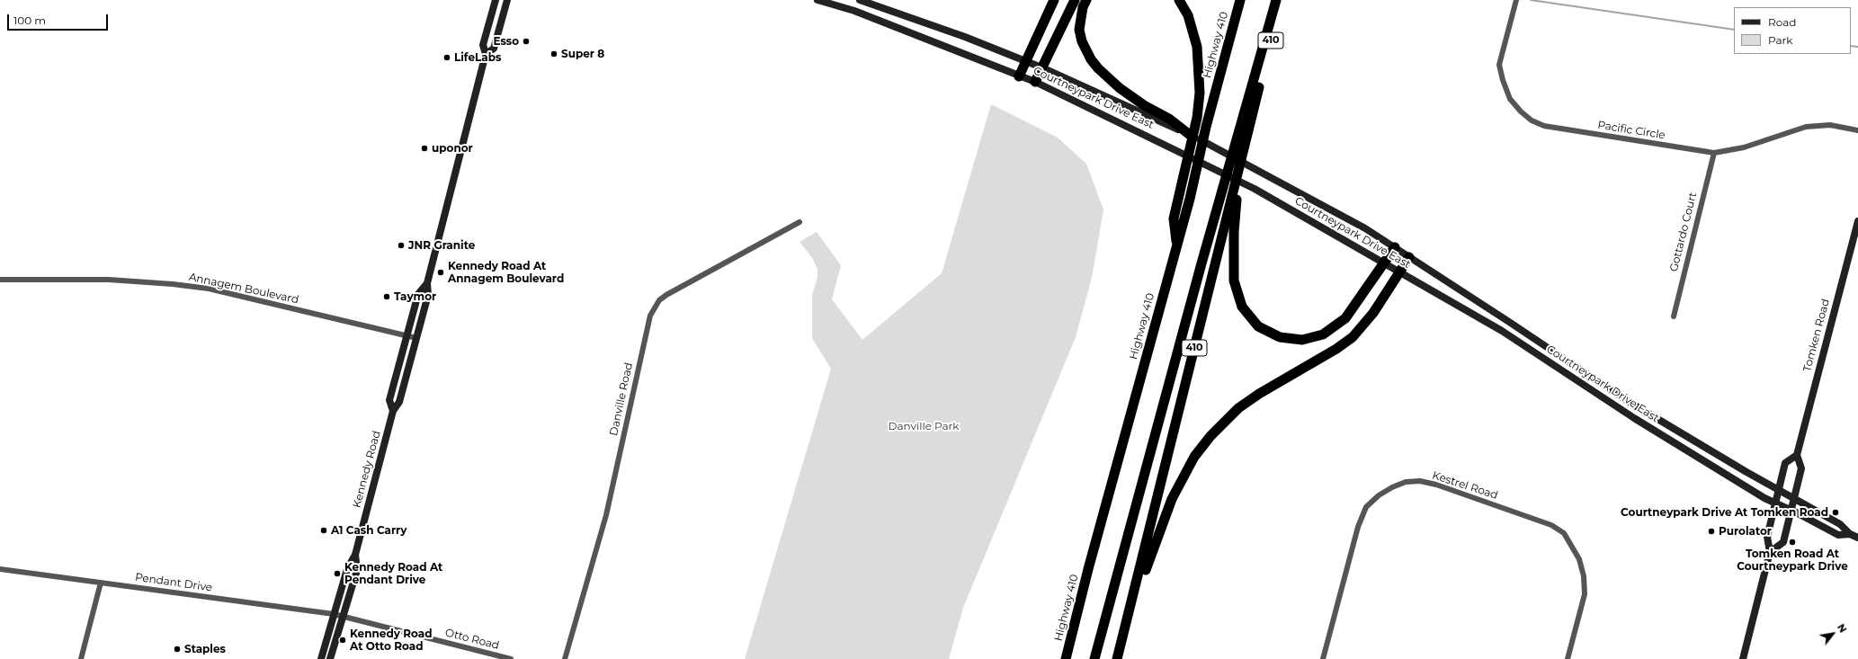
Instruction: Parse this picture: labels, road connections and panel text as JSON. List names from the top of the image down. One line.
{"streets":{"highway":["410","Highway 410"],"main road":["Courtneypark Drive East","Tomken Road","Kennedy Road"],"street":["Pacific Circle","Gottardo Court","Annagem Boulevard","Danville Road","Kestrel Road","Pendant Drive","Otto Road"]},"crossings":[["Courtneypark Drive East","Tomken Road"],["Pacific Circle","Gottardo Court"],["Annagem Boulevard","Kennedy Road"],["Kennedy Road","Pendant Drive"],["Kennedy Road","Otto Road"],["Pendant Drive","Otto Road"]],"parks":["Danville Park"],"places":["Esso","Super 8","LifeLabs","uponor","JNR Granite","Kennedy Road At Annagem Boulevard","Taymor","Courtneypark Drive At Tomken Road","A1 Cash Carry","Purolator","Tomken Road At Courtneypark Drive","Kennedy Road At Pendant Drive","Kennedy Road At Otto Road","Staples"],"legend":["Road","Park"],"scale_bar":"100 m","north":"top right"}
